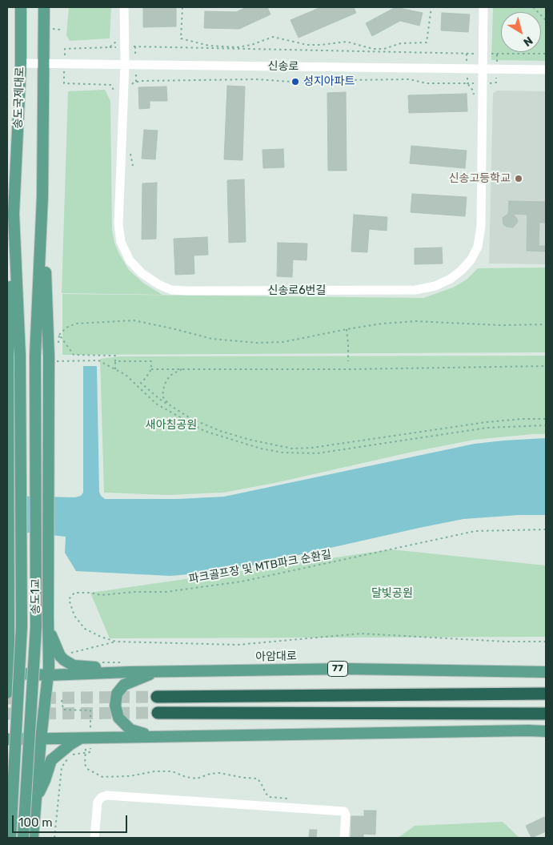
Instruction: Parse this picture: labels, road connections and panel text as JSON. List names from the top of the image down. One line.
{"streets":{"main road":["송도국제대로","송도1교","아암대로","77"],"street":["신송로","신송로6번길"],"path":["파크골프장 및 MTB파크 순환길"]},"crossings":[["신송로","송도국제대로"],["신송로","신송로6번길"],["송도국제대로","송도1교"]],"parks":["새아침공원","달빛공원"],"places":["성지아파트","신송고등학교"],"scale_bar":"100 m","north":"bottom right"}
